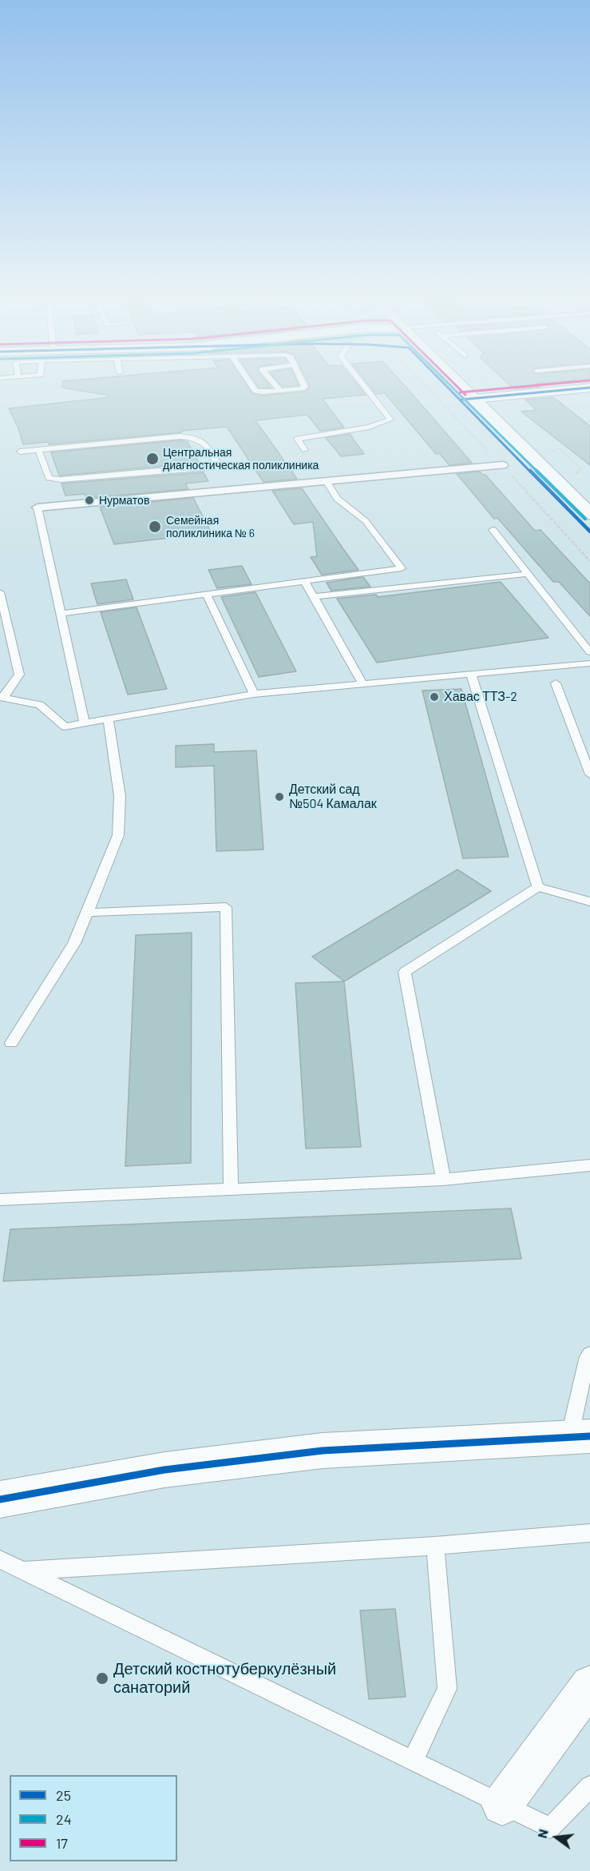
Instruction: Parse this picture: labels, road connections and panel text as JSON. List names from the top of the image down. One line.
{"places":["Центральная диагностическая поликлиника","Нурматов","Семейная поликлиника № 6","Хавас ТТЗ-2","Детский сад №504 Камалак","Детский костнотуберкулёзный санаторий"],"lines":["transit line 25","transit line 24","transit line 17"],"legend":["25","24","17"],"north":"left"}
